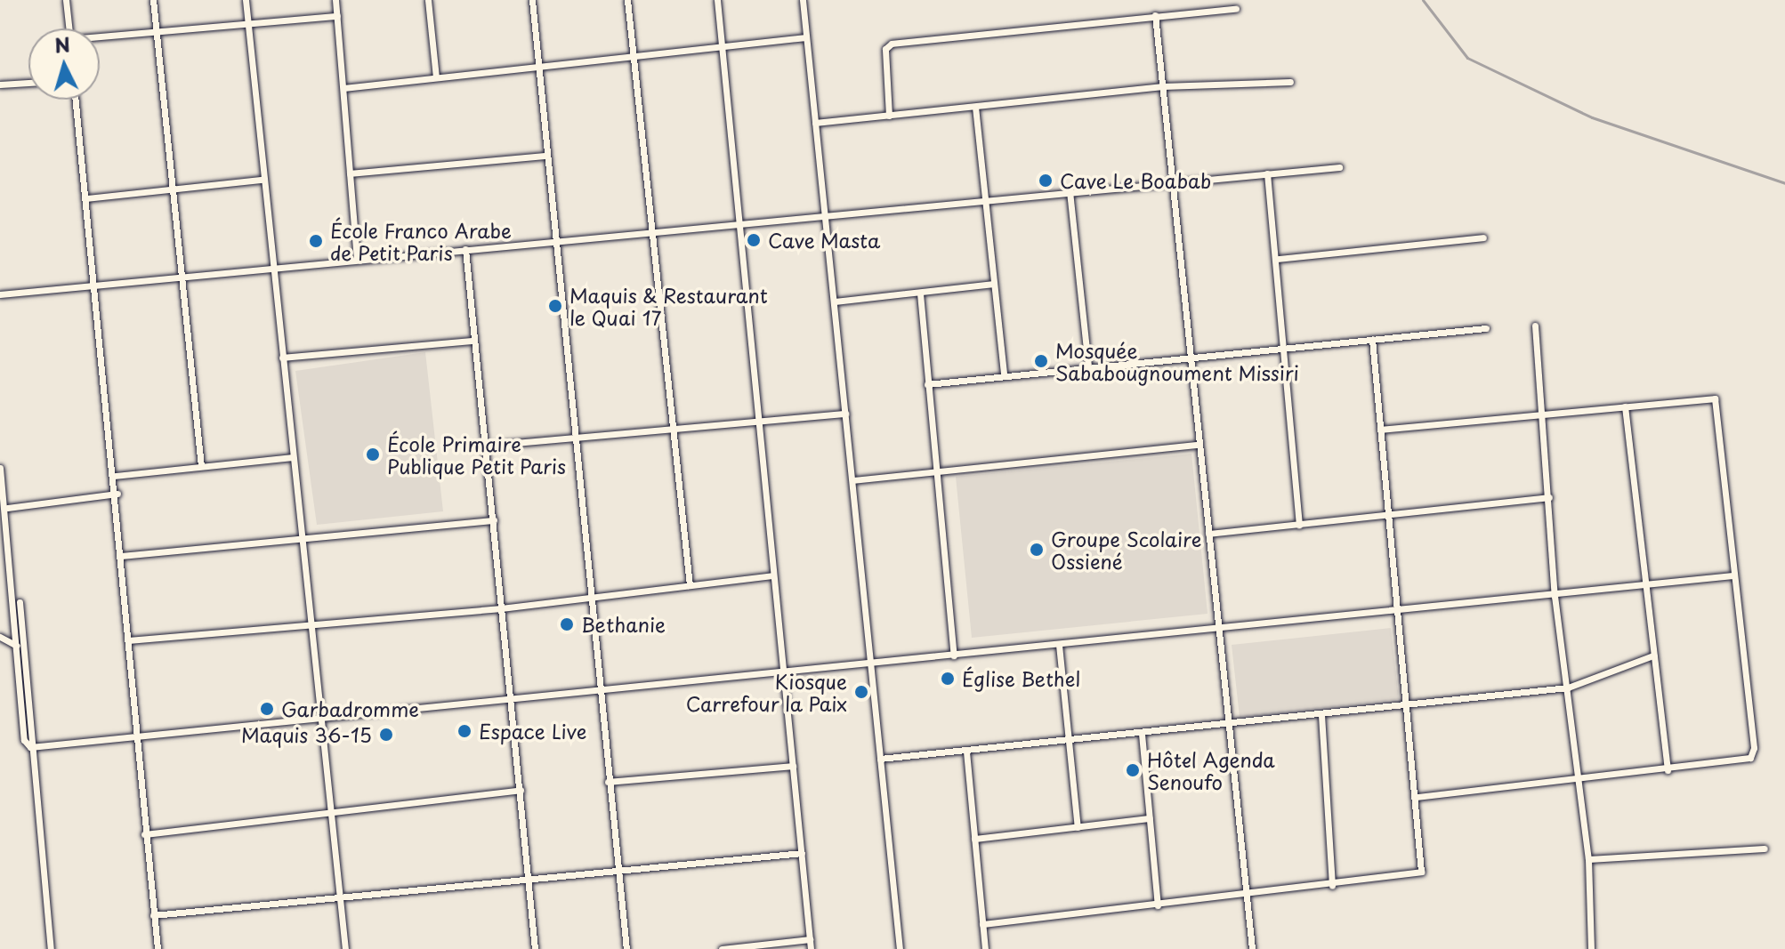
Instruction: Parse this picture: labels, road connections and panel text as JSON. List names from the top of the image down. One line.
{"places":["Cave Le Boabab","Cave Masta","École Franco Arabe de Petit Paris","Maquis & Restaurant le Quai 17","Mosquée Sababougnoument Missiri","École Primaire Publique Petit Paris","Groupe Scolaire Ossiené","Bethanie","Église Bethel","Kiosque Carrefour la Paix","Garbadromme","Espace Live","Maquis 36-15","Hôtel Agenda Senoufo"],"north":"top"}
